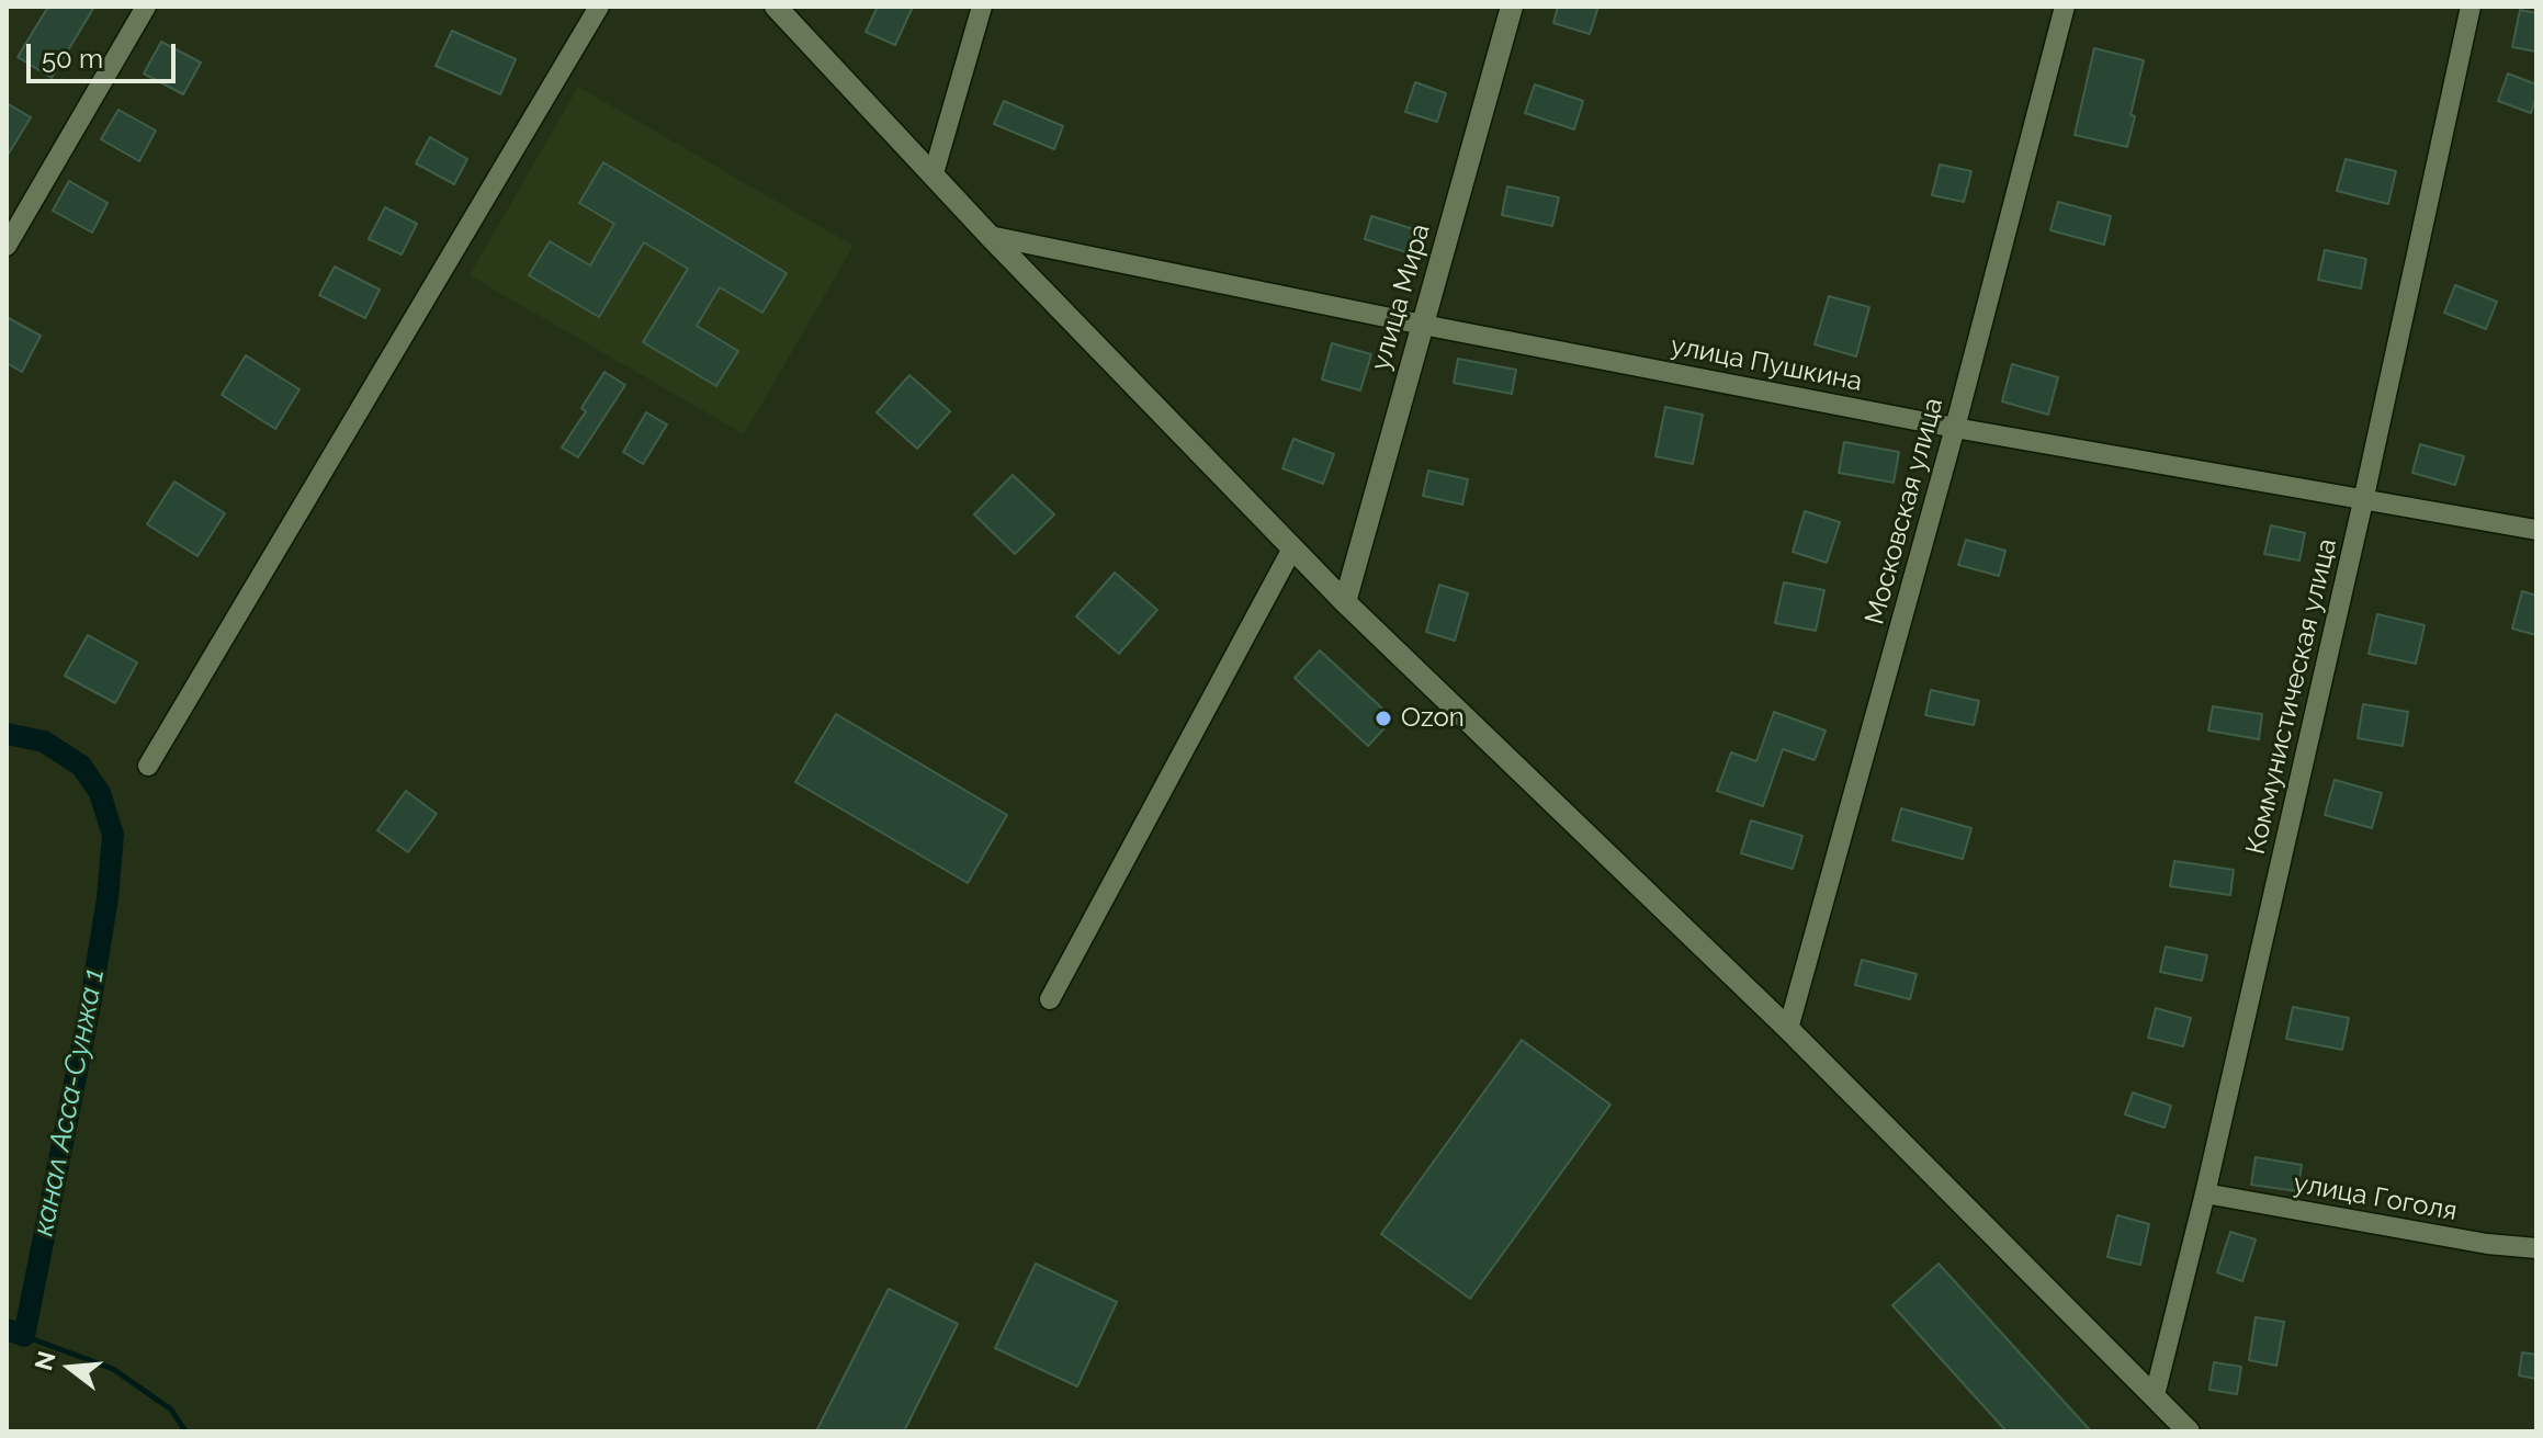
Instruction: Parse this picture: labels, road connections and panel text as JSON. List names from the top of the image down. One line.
{"streets":{"main road":["улица Мира"],"street":["улица Пушкина","Московская улица","Коммунистическая улица","улица Гоголя"]},"crossings":[["улица Мира","улица Пушкина"],["улица Пушкина","Московская улица"],["улица Пушкина","Коммунистическая улица"],["Коммунистическая улица","улица Гоголя"]],"water":["канал Асса-Сунжа 1"],"places":["Ozon"],"scale_bar":"50 m","north":"left"}
